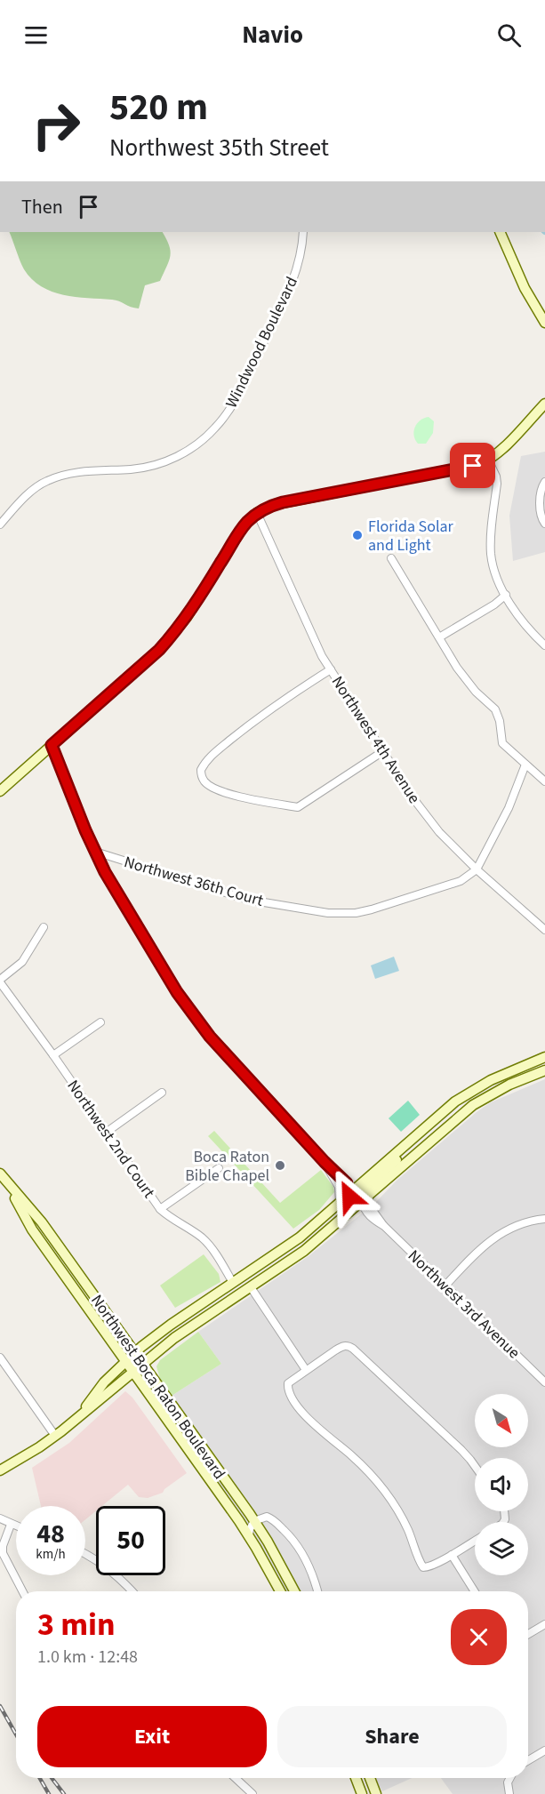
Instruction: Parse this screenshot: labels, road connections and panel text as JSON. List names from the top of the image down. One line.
{"streets":{"street":["Windwood Boulevard","Northwest 4th Avenue","Northwest 36th Court","Northwest 2nd Court","Northwest 3rd Avenue","Northwest Boca Raton Boulevard"]},"crossings":[["Northwest 4th Avenue","Northwest 36th Court"]],"places":["Florida Solar and Light","Boca Raton Bible Chapel"],"north":"bottom right","page":{"header":"Navio","turn":["520 m","Northwest 35th Street"],"then":"Then","speed":"48 km/h","limit":"50","heading":["3 min","1.0 km · 12:48"],"buttons":["Exit","Share"]}}
